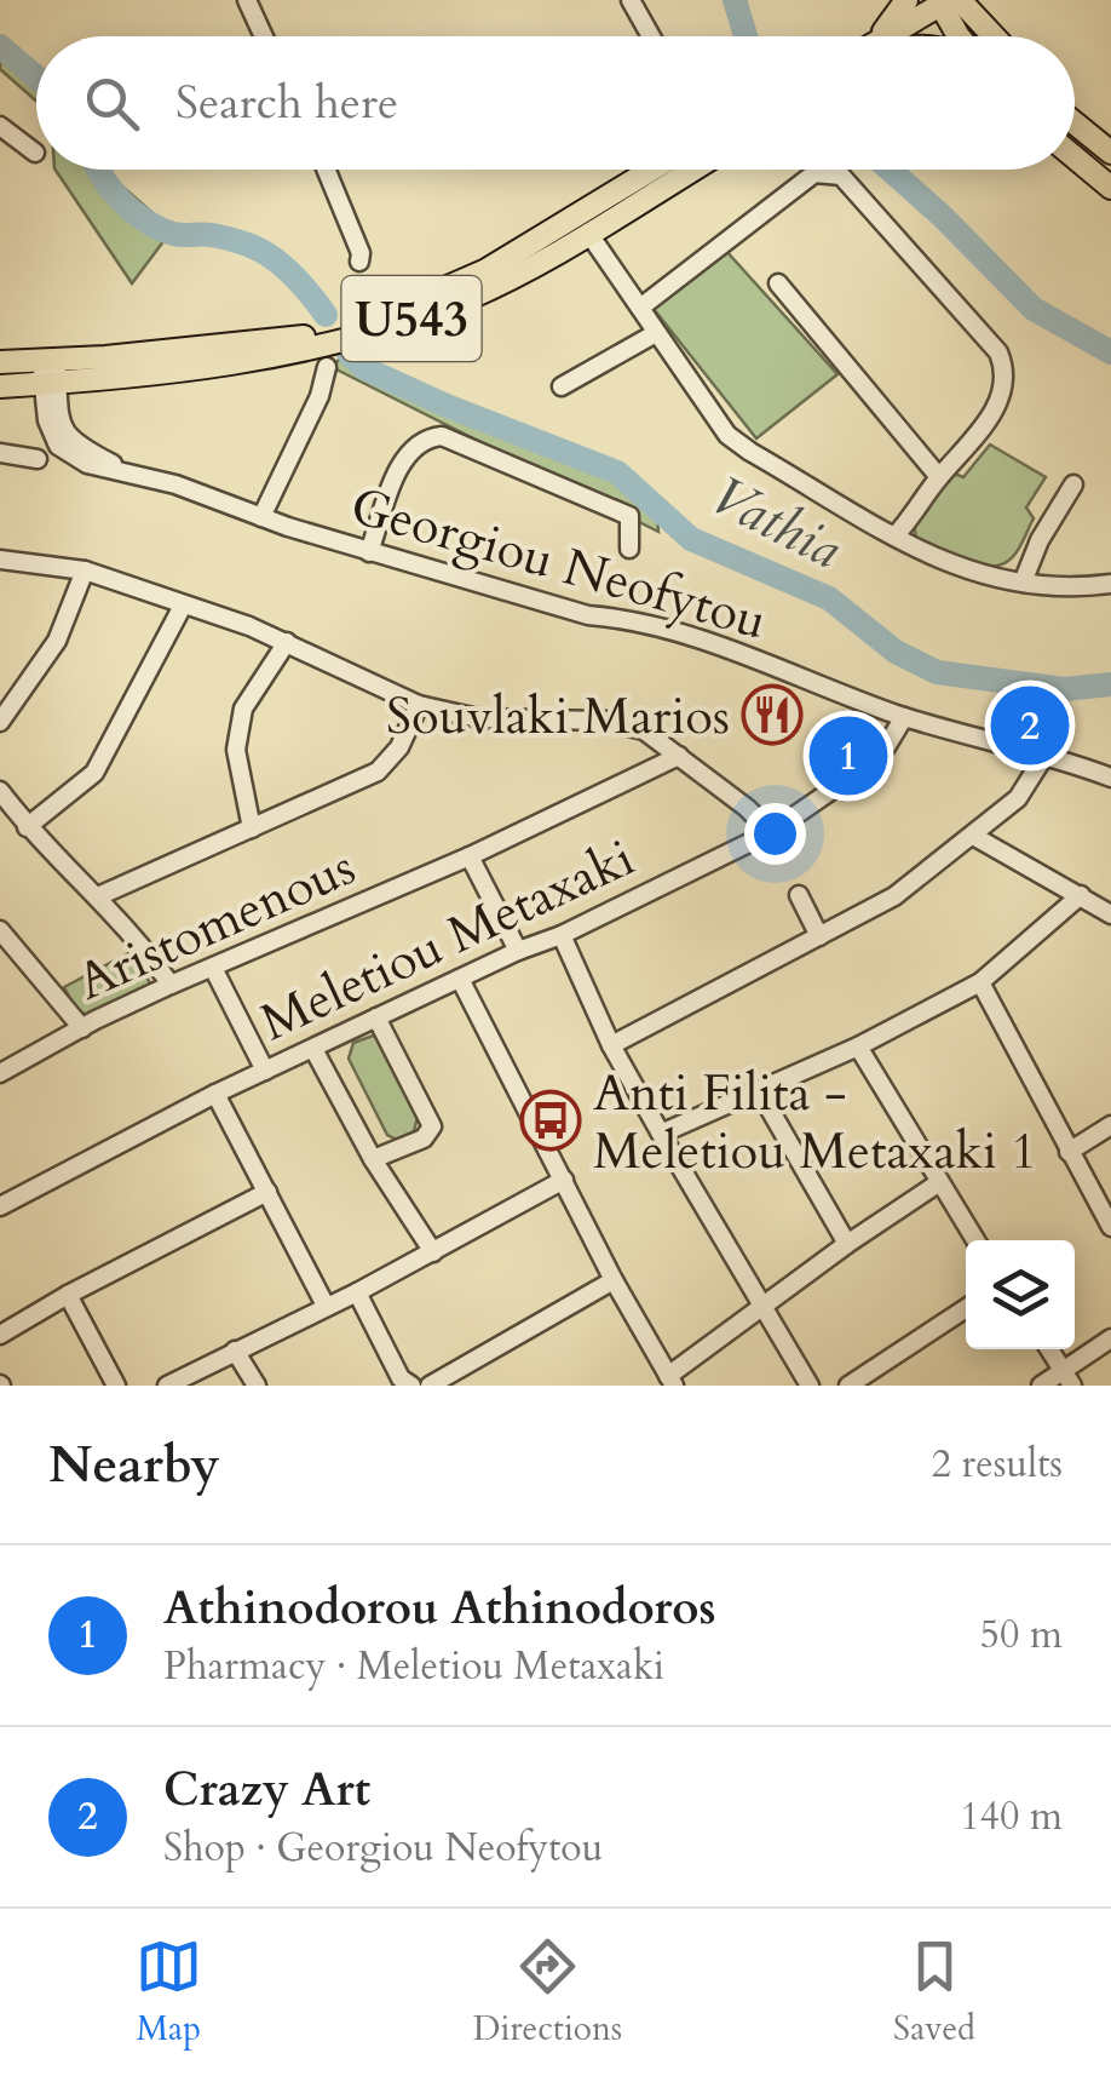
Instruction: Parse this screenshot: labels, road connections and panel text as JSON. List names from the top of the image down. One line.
{"streets":{"main road":["U543"],"street":["Georgiou Neofytou","Aristomenous","Meletiou Metaxaki"]},"crossings":[["U543","Georgiou Neofytou"],["Georgiou Neofytou","Meletiou Metaxaki"]],"water":["Vathia"],"places":{"restaurant":["Souvlaki Marios"],"bus stop":["Anti Filita - Meletiou Metaxaki 1"]},"page":{"search":"Search here","pins":["2","1"],"heading":["Nearby","2 results"],"list":[{"mark":"1","name":"Athinodorou Athinodoros","note":"Pharmacy · Meletiou Metaxaki","value":"50 m"},{"mark":"2","name":"Crazy Art","note":"Shop · Georgiou Neofytou","value":"140 m"}],"nav":["Map","Directions","Saved"]}}
